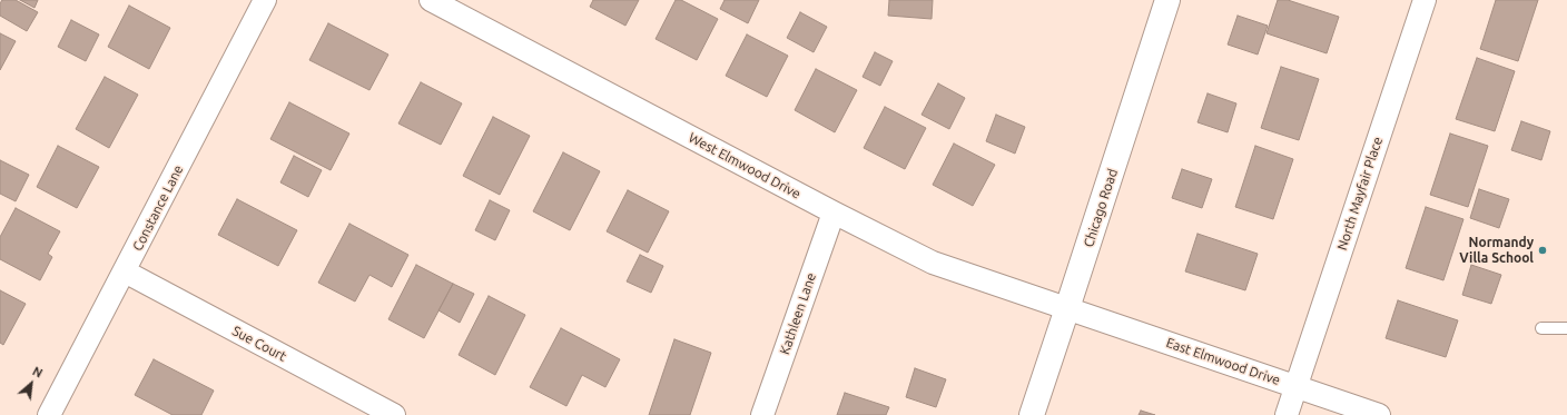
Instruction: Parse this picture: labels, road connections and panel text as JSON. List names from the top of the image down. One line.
{"streets":{"street":["West Elmwood Drive","North Mayfair Place","Constance Lane","Chicago Road","Kathleen Lane","Sue Court","East Elmwood Drive"]},"crossings":[["West Elmwood Drive","Chicago Road"],["West Elmwood Drive","Kathleen Lane"],["West Elmwood Drive","East Elmwood Drive"],["North Mayfair Place","East Elmwood Drive"],["Constance Lane","Sue Court"],["Chicago Road","East Elmwood Drive"]],"places":["Normandy Villa School"],"north":"top right"}
